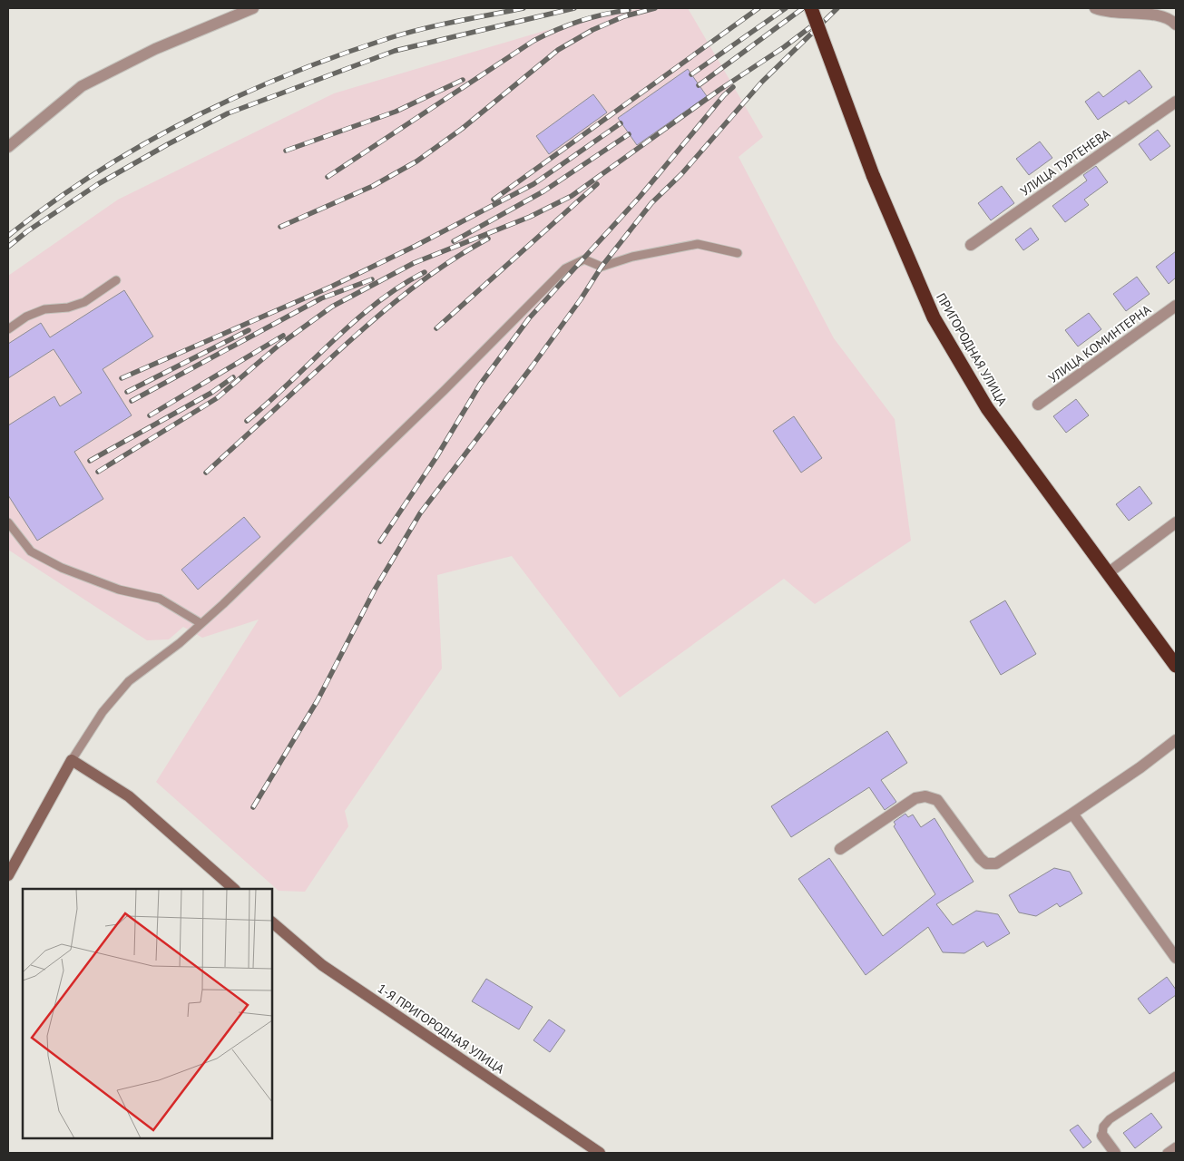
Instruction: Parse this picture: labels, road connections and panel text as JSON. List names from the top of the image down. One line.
{"streets":{"highway":["ПРИГОРОДНАЯ УЛИЦА"],"street":["УЛИЦА ТУРГЕНЕВА","УЛИЦА КОМИНТЕРНА","1-Я ПРИГОРОДНАЯ УЛИЦА"]}}
